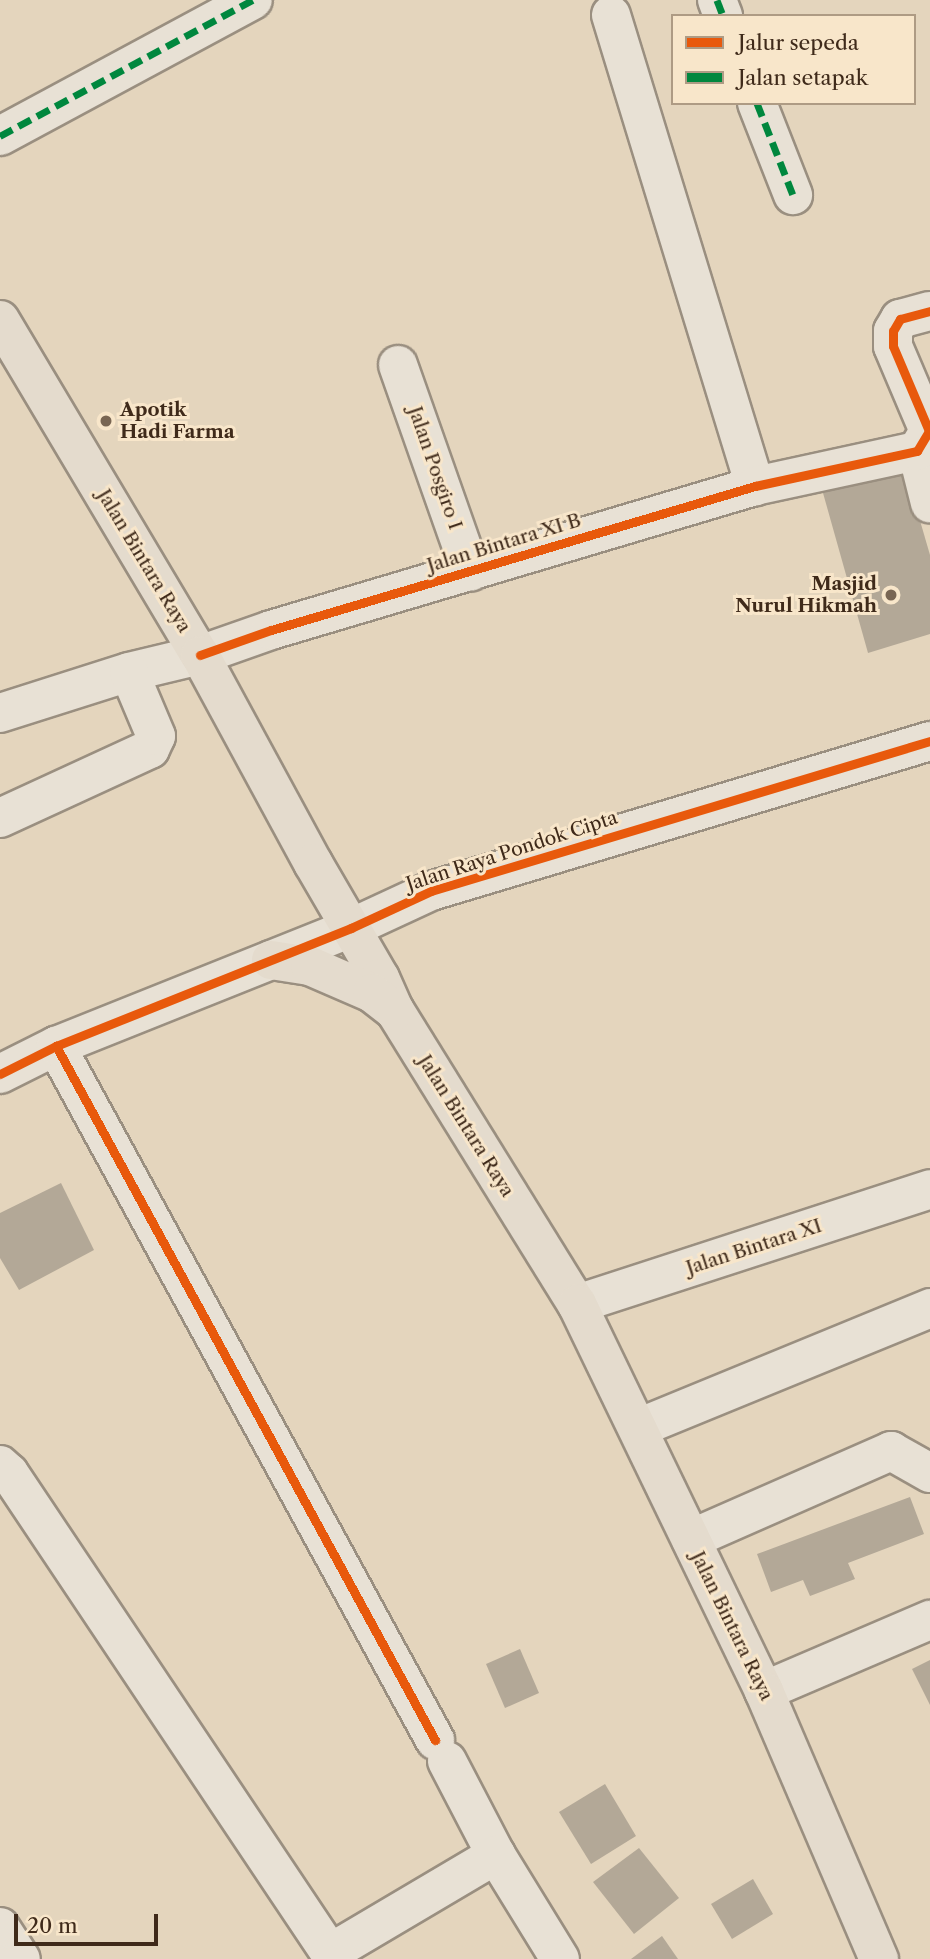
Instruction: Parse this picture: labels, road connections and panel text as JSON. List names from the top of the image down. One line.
{"streets":{"main road":["Jalan Bintara Raya"],"street":["Jalan Posgiro I","Jalan Bintara XI B","Jalan Raya Pondok Cipta","Jalan Bintara XI"]},"crossings":[["Jalan Posgiro I","Jalan Bintara XI B"],["Jalan Bintara XI B","Jalan Bintara Raya"],["Jalan Bintara Raya","Jalan Raya Pondok Cipta"],["Jalan Bintara Raya","Jalan Bintara XI"]],"places":["Apotik Hadi Farma","Masjid Nurul Hikmah"],"legend":["Jalur sepeda","Jalan setapak"],"scale_bar":"20 m"}
